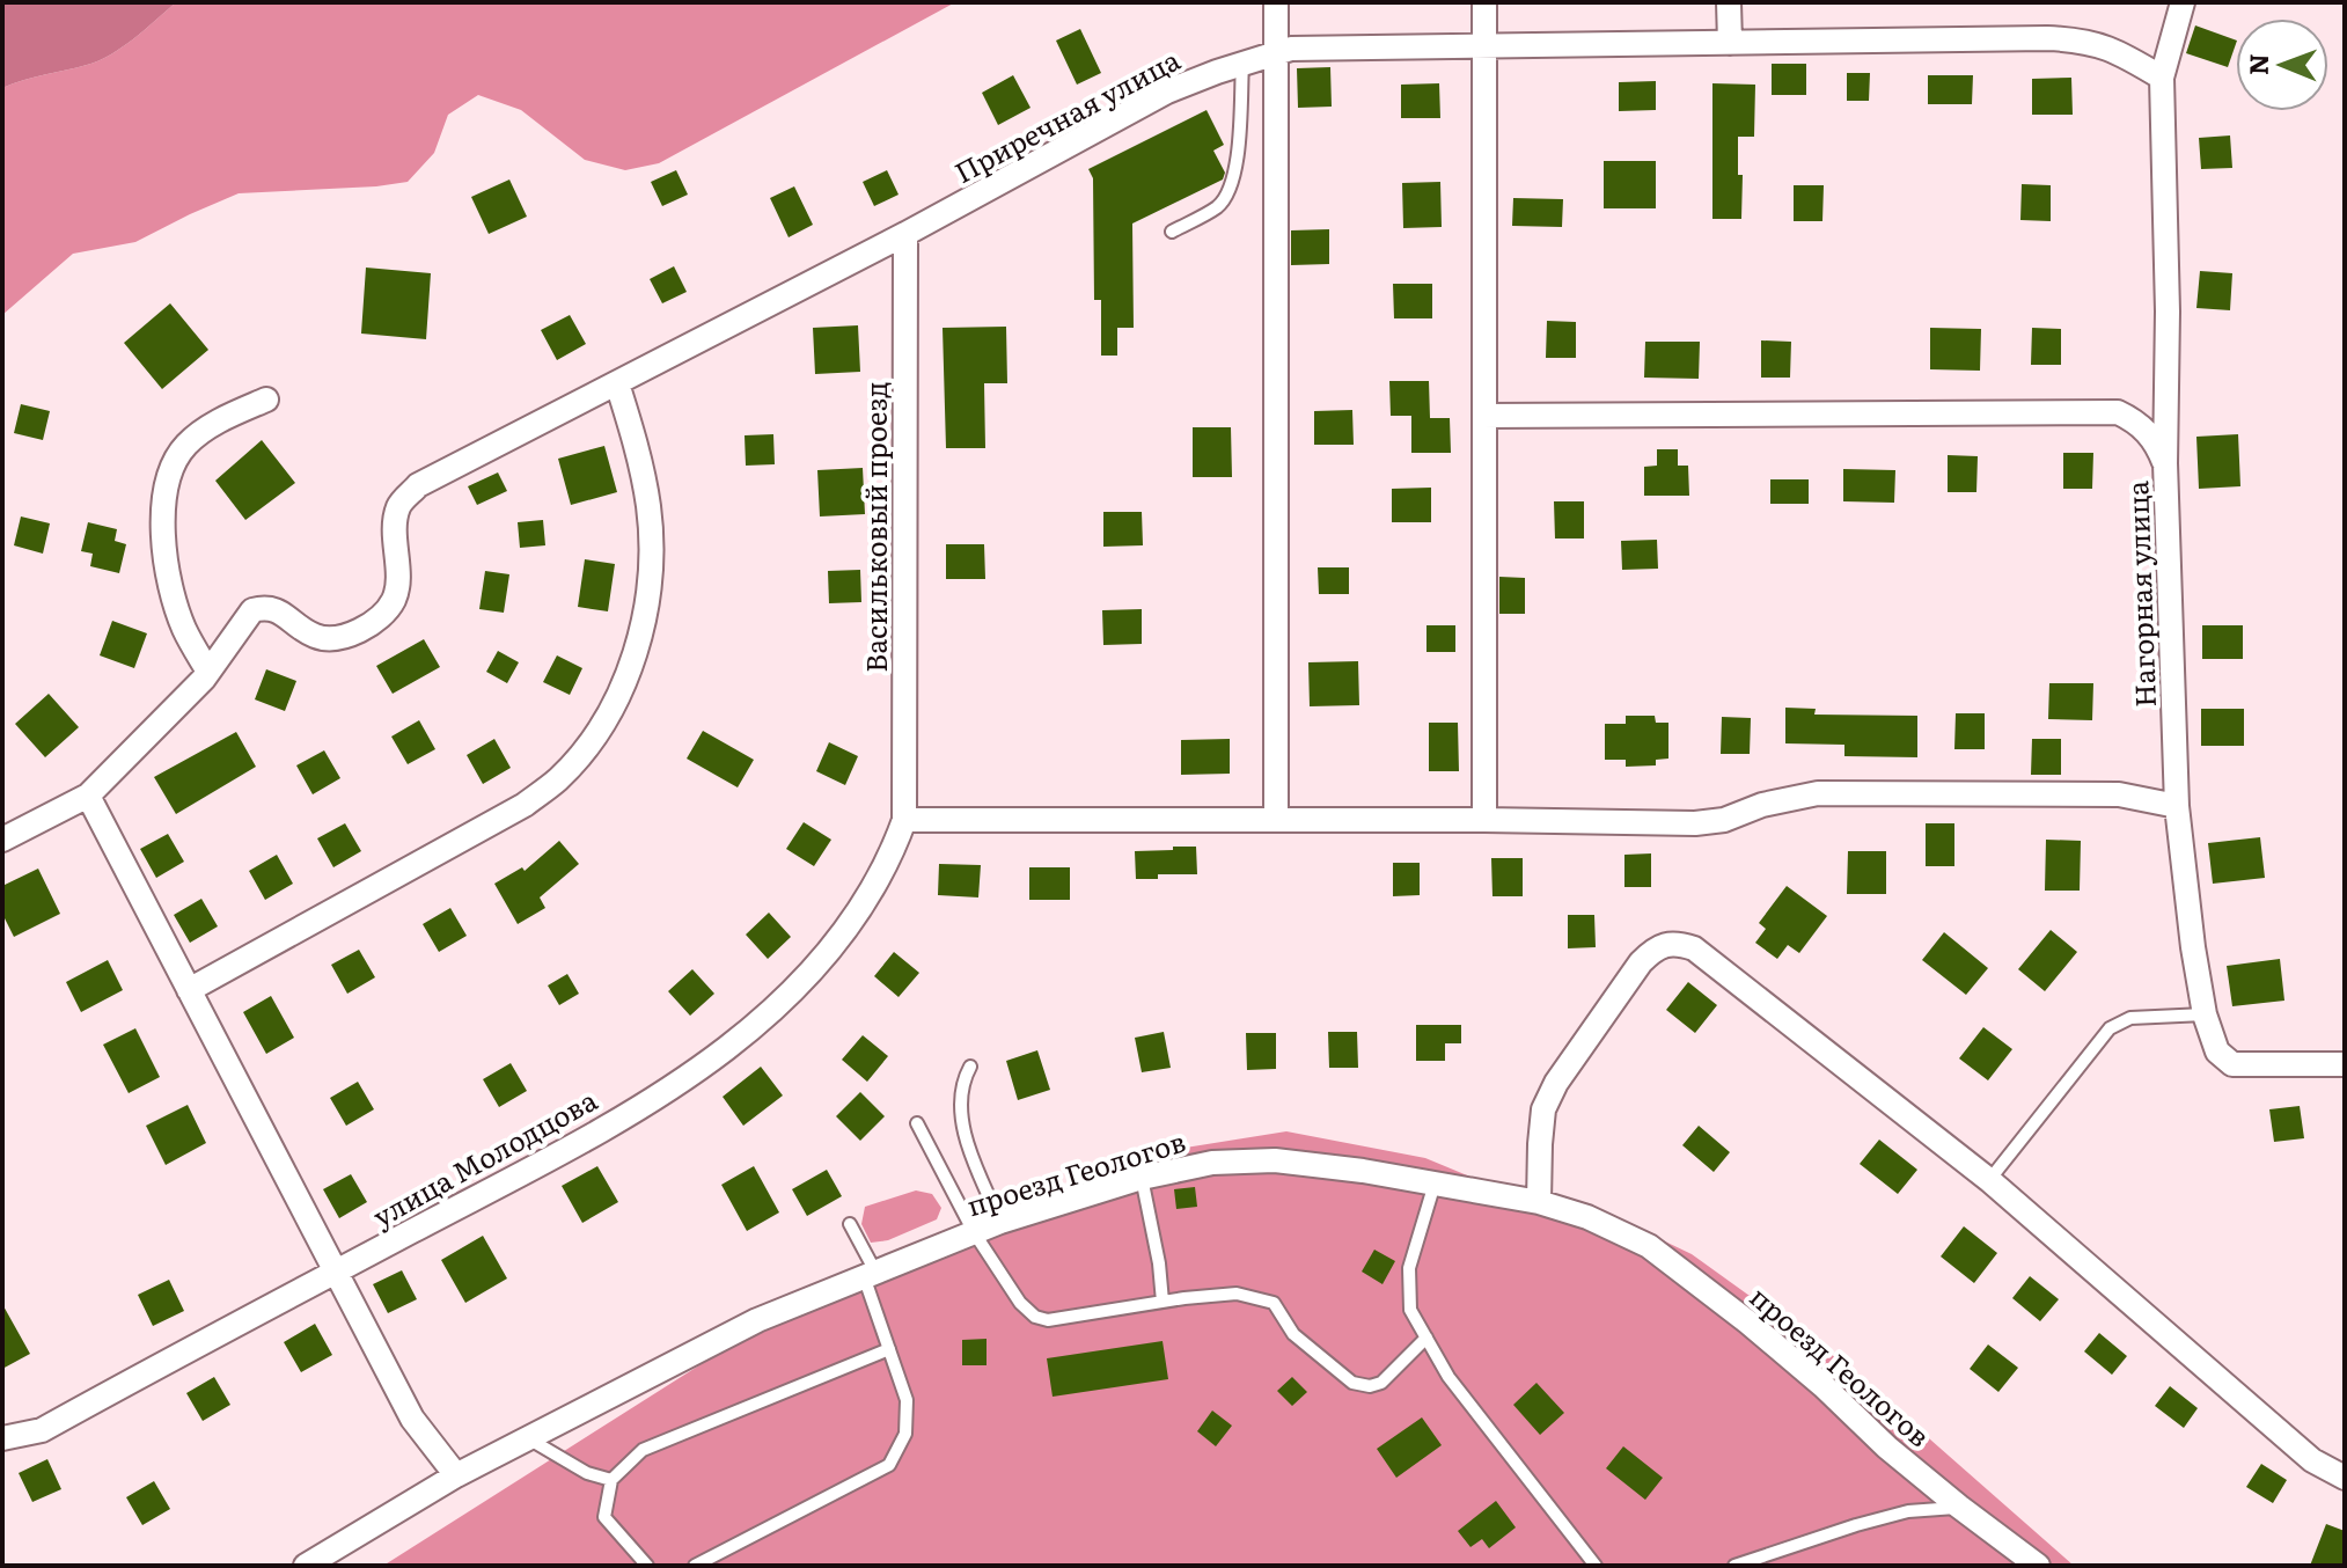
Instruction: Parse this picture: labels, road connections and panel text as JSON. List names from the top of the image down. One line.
{"streets":{"street":["Приречная улица","Васильковый проезд","Нагорная улица","улица Молодцова","проезд Геологов"]},"crossings":[["Приречная улица","Васильковый проезд"],["Приречная улица","Нагорная улица"],["Васильковый проезд","улица Молодцова"]],"north":"left"}
